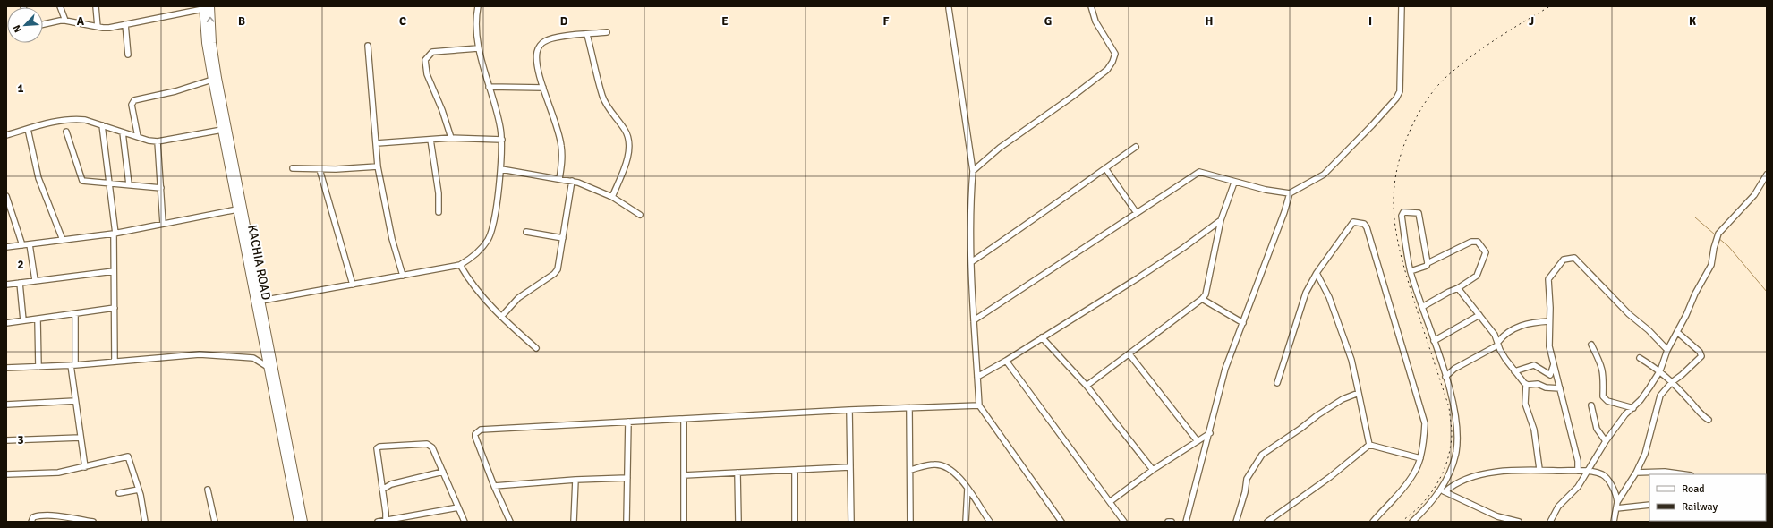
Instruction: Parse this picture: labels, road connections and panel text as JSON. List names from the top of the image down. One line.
{"streets":{"highway":["KACHIA ROAD"]},"legend":["Road","Railway"],"north":"bottom left","grid":{"columns":["A","B","C","D","E","F","G","H","I","J","K"],"rows":["1","2","3"]}}
